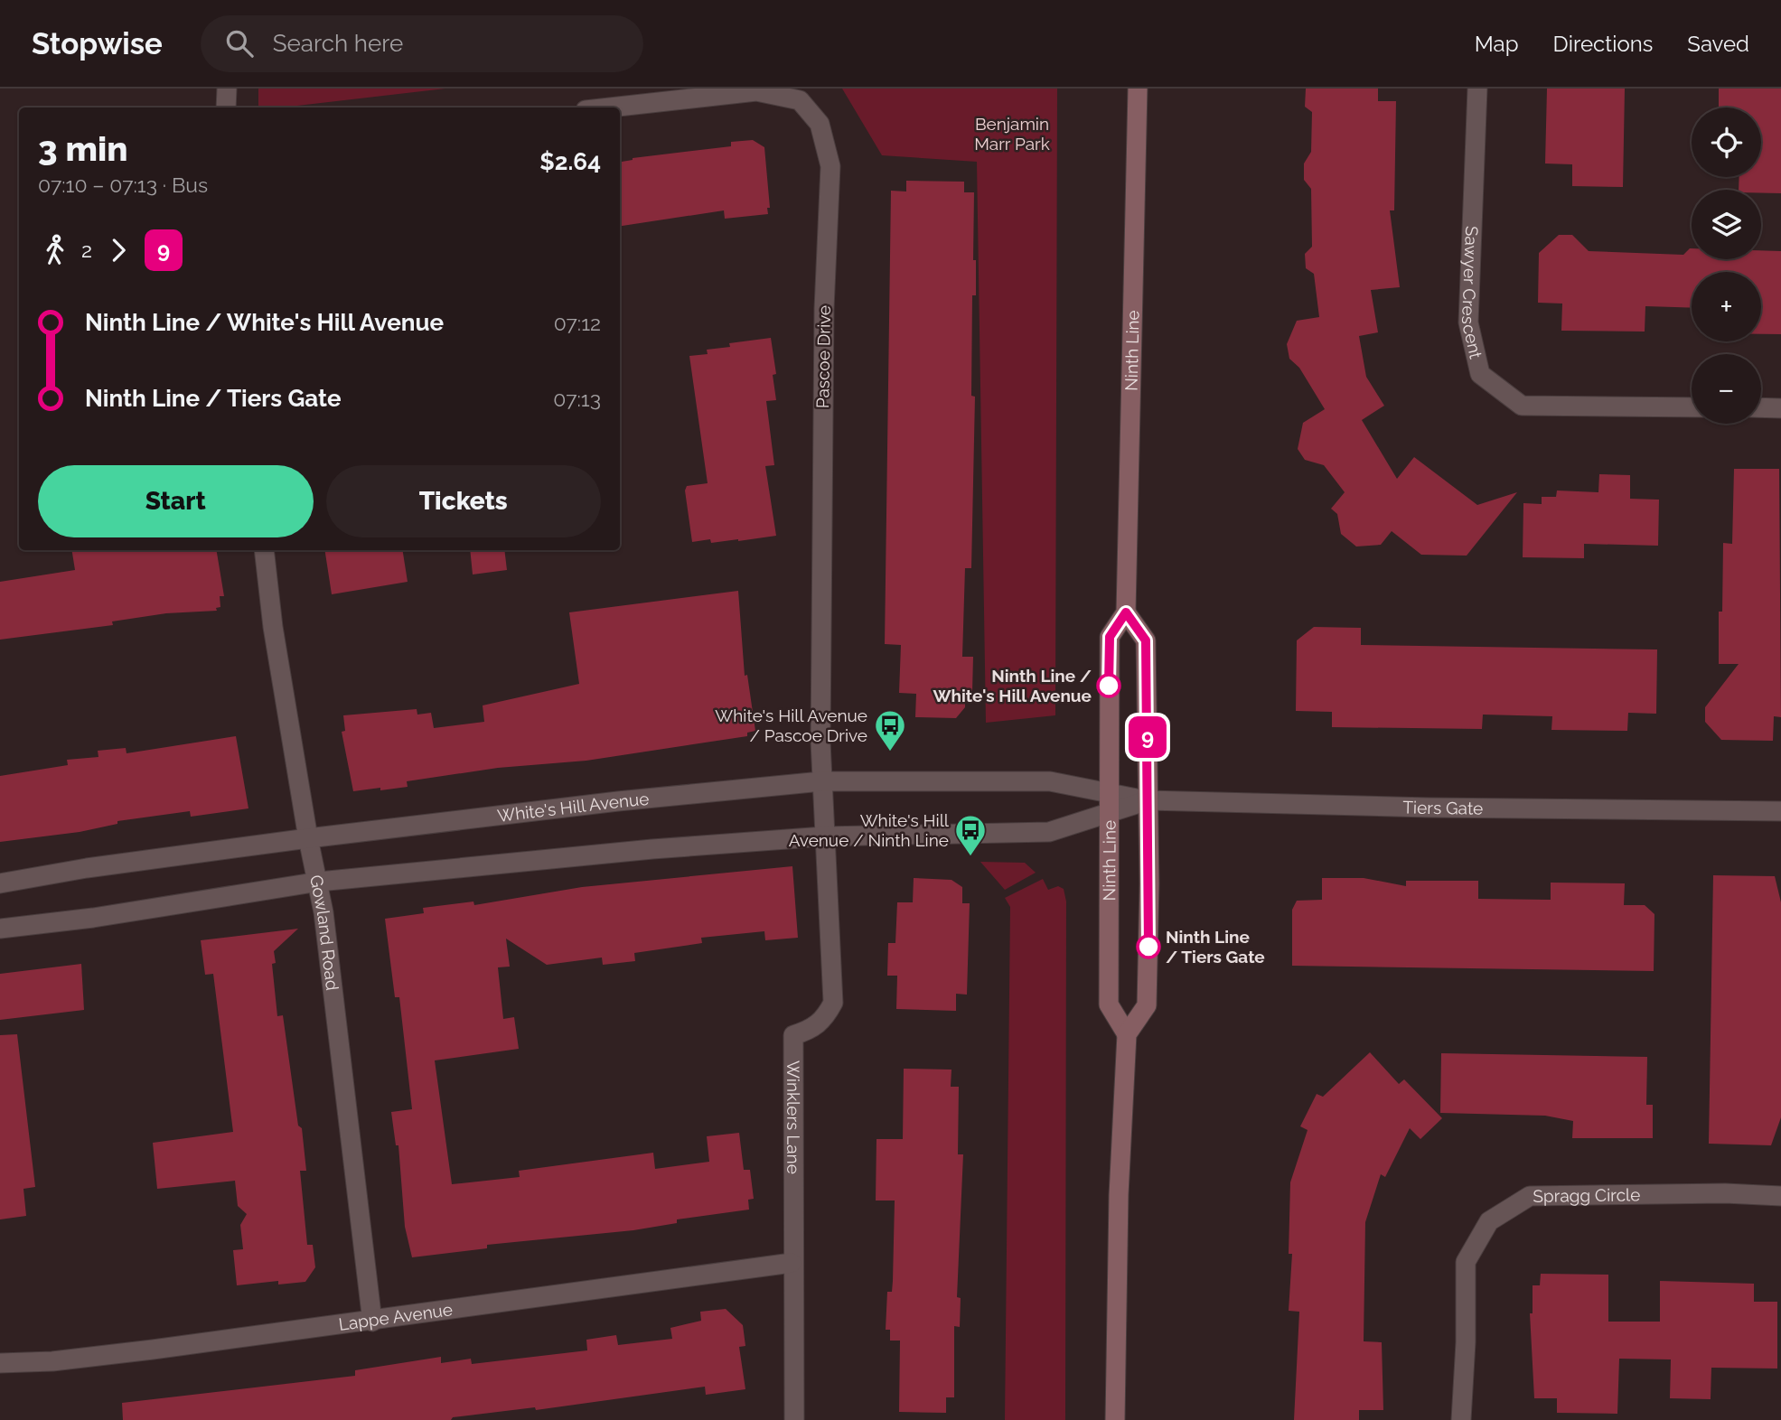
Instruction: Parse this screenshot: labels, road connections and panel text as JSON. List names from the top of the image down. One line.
{"streets":{"main road":["Ninth Line"],"street":["Sawyer Crescent","Pascoe Drive","White's Hill Avenue","Tiers Gate","Gowland Road","Winklers Lane","Spragg Circle","Lappe Avenue"]},"crossings":[["Ninth Line","White's Hill Avenue"],["Ninth Line","Tiers Gate"],["Pascoe Drive","White's Hill Avenue"],["Pascoe Drive","Winklers Lane"],["White's Hill Avenue","Tiers Gate"],["White's Hill Avenue","Gowland Road"],["Gowland Road","Lappe Avenue"],["Winklers Lane","Lappe Avenue"]],"parks":["Benjamin Marr Park"],"places":{"other":["Ninth Line / White's Hill Avenue","Ninth Line / Tiers Gate"],"bus stop":["White's Hill Avenue / Pascoe Drive","White's Hill Avenue / Ninth Line"]},"lines":["bus line 9"],"page":{"header":"Stopwise","search":"Search here","nav":["Map","Directions","Saved"],"on_map":"9","map_buttons":["+","−"],"heading":["3 min","07:10 – 07:13 · Bus","$2.64"],"legs":["2","9"],"list":[{"name":"Ninth Line / White's Hill Avenue","value":"07:12"},{"name":"Ninth Line / Tiers Gate","value":"07:13"}],"buttons":["Start","Tickets"]}}
